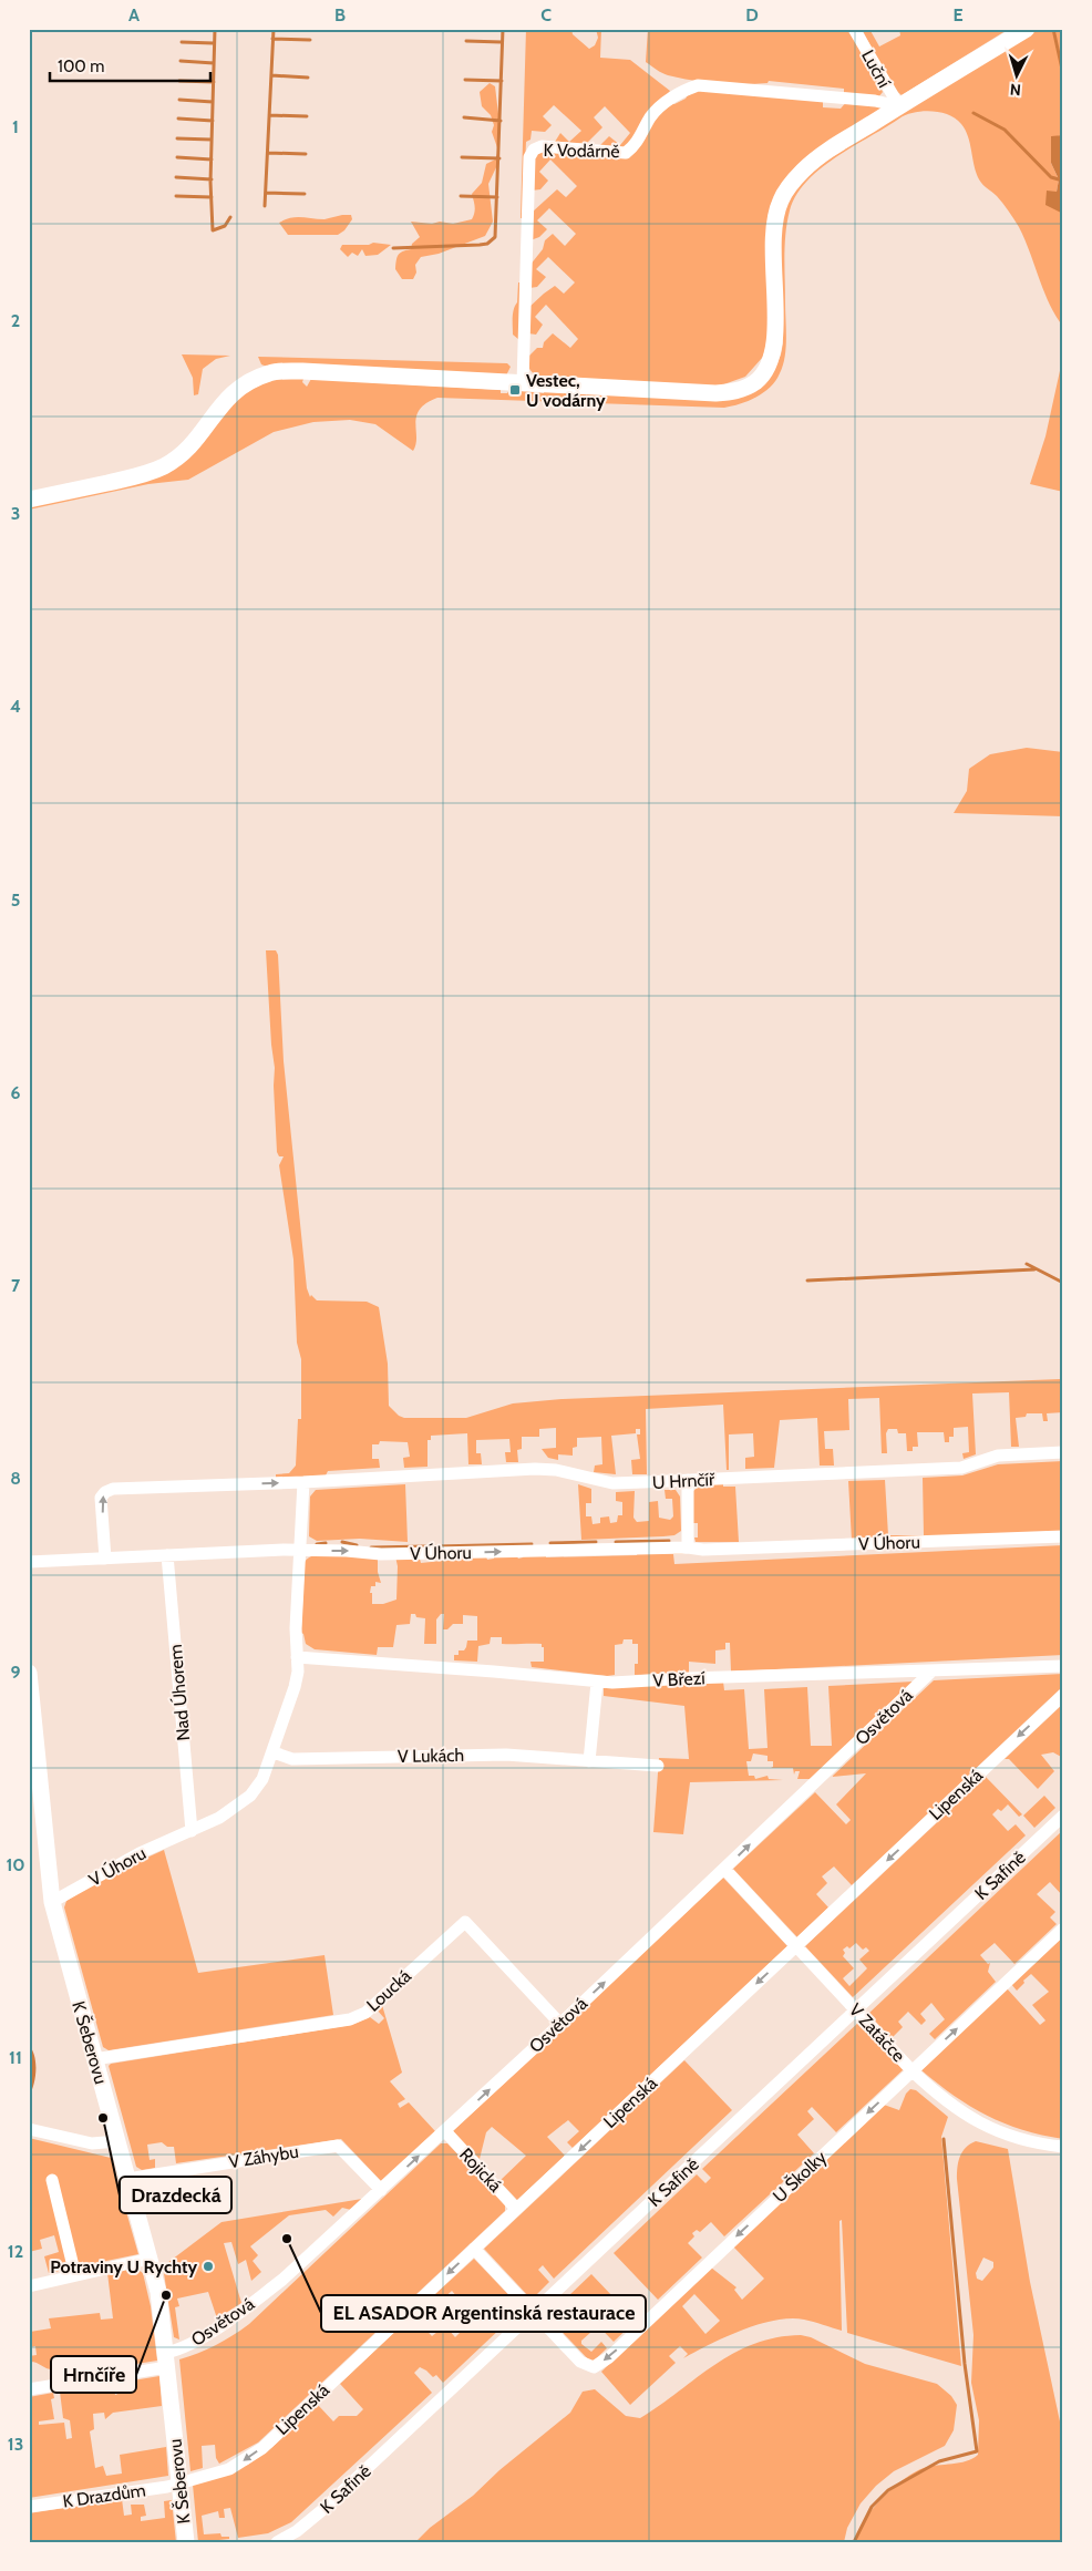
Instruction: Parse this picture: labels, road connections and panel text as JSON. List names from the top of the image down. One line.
{"streets":{"street":["Luční","K Vodárně","U Hrnčíř","V Úhoru","V Březí","Nad Úhorem","Osvětová","V Lukách","Lipenská","K Safině","Loucká","V Zatáčce","K Šeberovu","V Záhybu","Rojická","U Školky","K Drazdům"]},"crossings":[["Luční","K Vodárně"],["V Úhoru","V Březí"],["V Úhoru","Nad Úhorem"],["V Úhoru","V Lukách"],["V Úhoru","K Šeberovu"],["V Březí","Osvětová"],["Osvětová","Loucká"],["Osvětová","V Zatáčce"],["Osvětová","K Šeberovu"],["Osvětová","V Záhybu"],["Osvětová","Rojická"],["Lipenská","V Zatáčce"],["Lipenská","K Šeberovu"],["Lipenská","Rojická"],["Lipenská","K Drazdům"],["K Safině","V Zatáčce"],["K Safině","U Školky"],["Loucká","K Šeberovu"],["V Zatáčce","U Školky"],["K Šeberovu","V Záhybu"],["K Šeberovu","K Drazdům"]],"one_way":["Osvětová","Lipenská"],"places":{"transit":["Vestec, U vodárny"],"other":["Drazdecká","EL ASADOR Argentinská restaurace","Potraviny U Rychty","Hrnčíře"]},"scale_bar":"100 m","north":"bottom","grid":{"columns":["A","B","C","D","E"],"rows":["1","2","3","4","5","6","7","8","9","10","11","12","13"]}}
